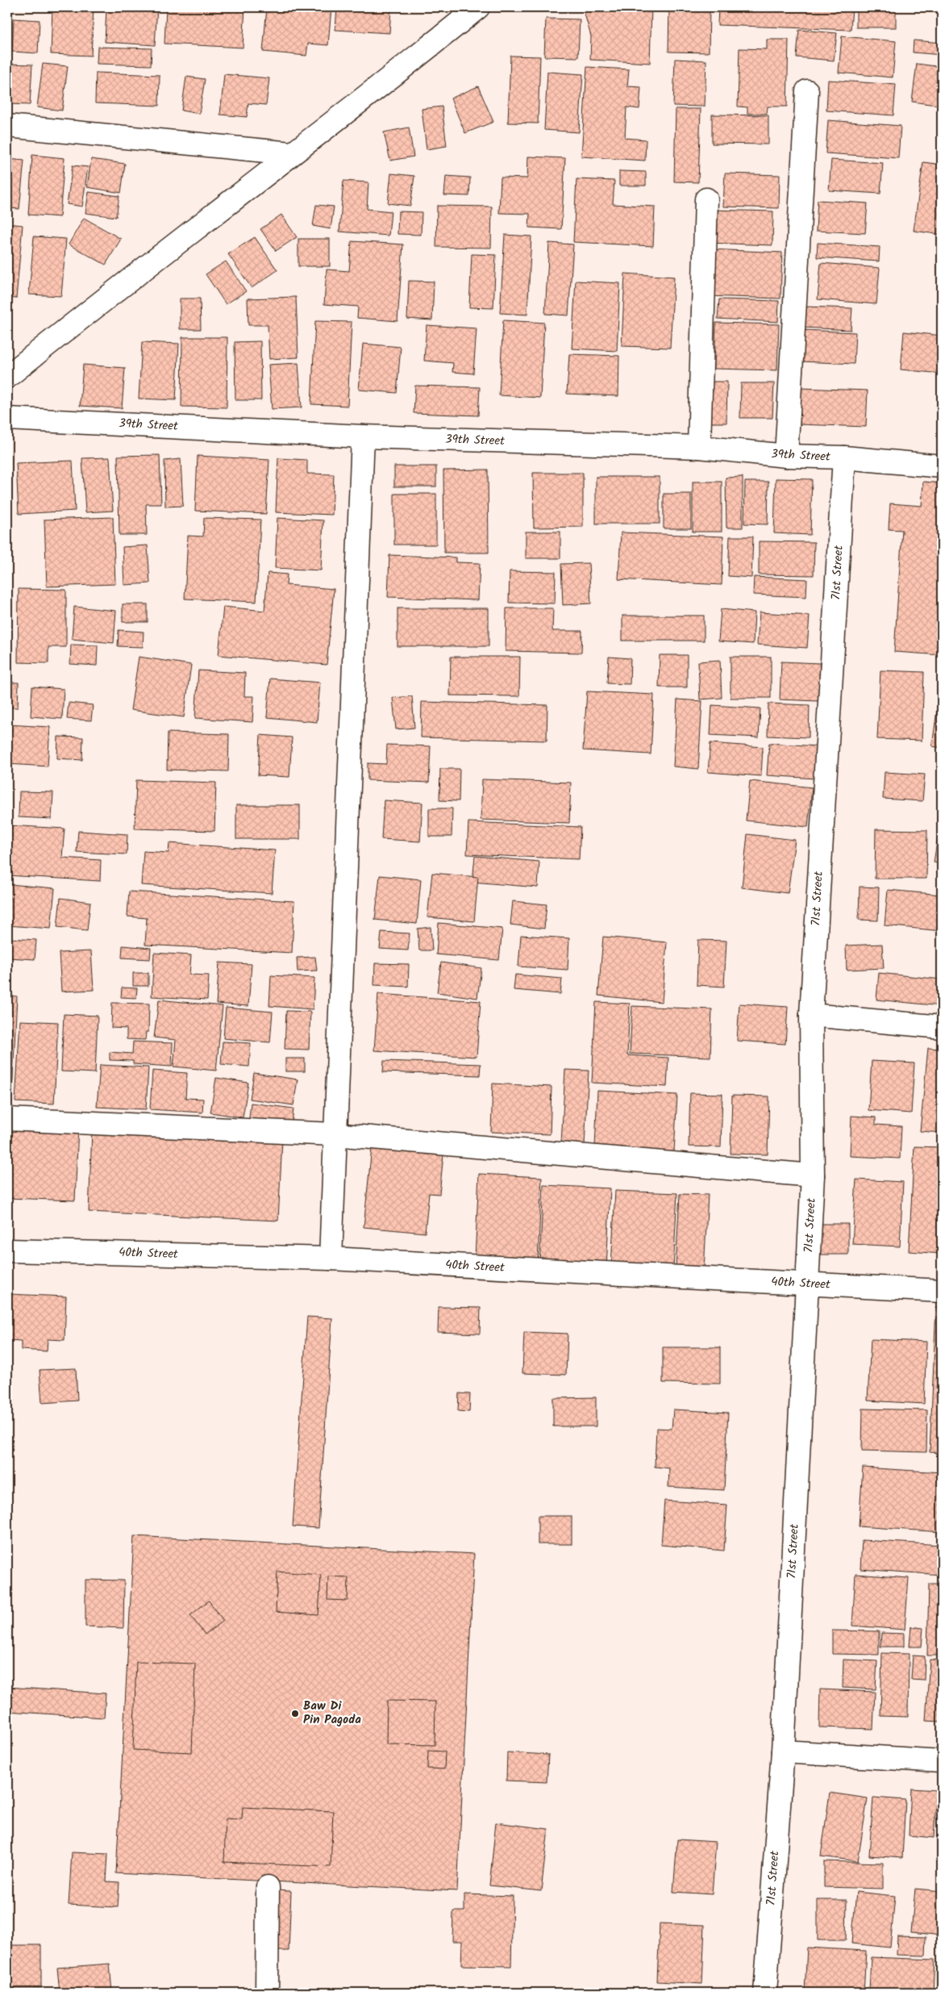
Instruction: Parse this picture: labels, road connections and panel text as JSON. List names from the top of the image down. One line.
{"streets":{"street":["39th Street","71st Street","40th Street"]},"crossings":[["39th Street","71st Street"],["71st Street","40th Street"]],"places":["Baw Di Pin Pagoda"]}
